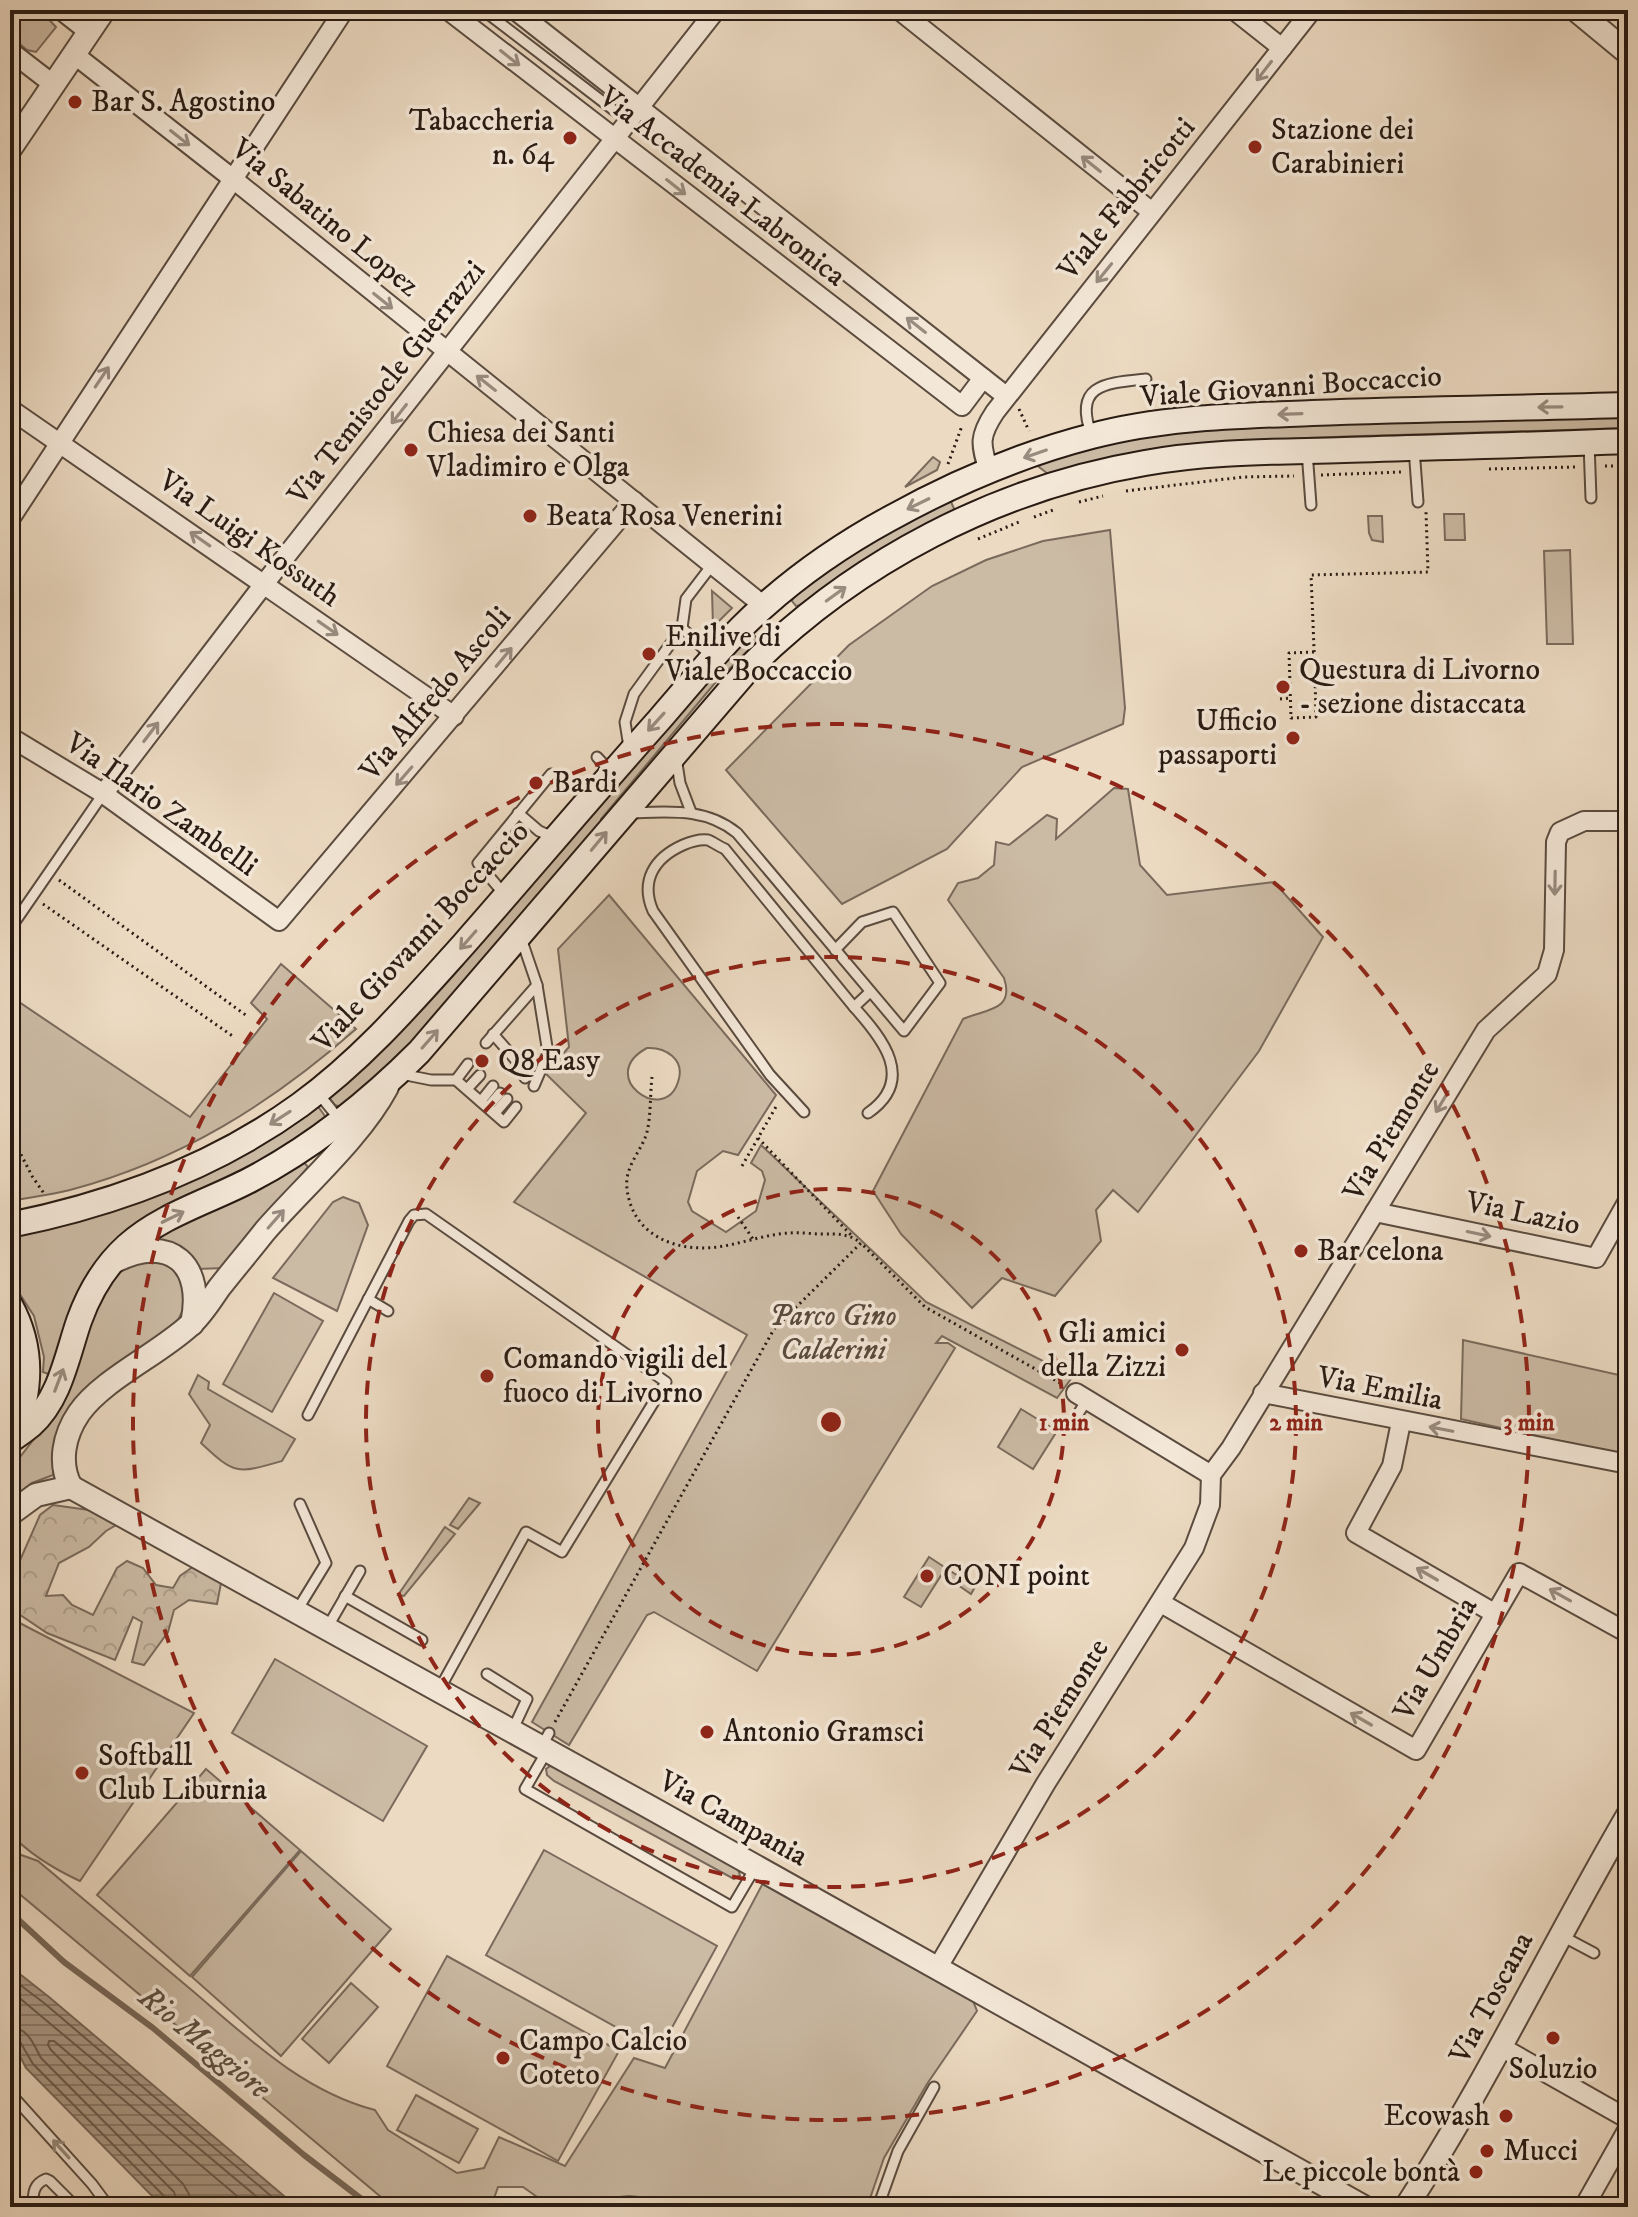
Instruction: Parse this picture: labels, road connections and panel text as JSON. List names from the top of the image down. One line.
{"streets":{"main road":["Viale Giovanni Boccaccio"],"street":["Via Accademia Labronica","Viale Fabbricotti","Via Sabatino Lopez","Via Temistocle Guerrazzi","Via Luigi Kossuth","Via Alfredo Ascoli","Via Ilario Zambelli","Via Piemonte","Via Lazio","Via Emilia","Via Umbria","Via Campania","Via Toscana"]},"crossings":[["Via Accademia Labronica","Viale Fabbricotti"],["Via Accademia Labronica","Via Temistocle Guerrazzi"],["Via Sabatino Lopez","Via Temistocle Guerrazzi"],["Via Sabatino Lopez","Viale Giovanni Boccaccio"],["Via Sabatino Lopez","Via Alfredo Ascoli"],["Via Temistocle Guerrazzi","Via Luigi Kossuth"],["Via Temistocle Guerrazzi","Via Ilario Zambelli"],["Viale Giovanni Boccaccio","Via Campania"],["Via Luigi Kossuth","Via Alfredo Ascoli"],["Via Alfredo Ascoli","Via Ilario Zambelli"],["Via Piemonte","Via Lazio"],["Via Piemonte","Via Emilia"],["Via Piemonte","Via Umbria"],["Via Piemonte","Via Campania"]],"one_way":["Viale Fabbricotti","Via Lazio","Via Emilia"],"water":["Rio Maggiore"],"parks":["Parco Gino Calderini"],"places":["Bar S. Agostino","Tabaccheria n. 64","Stazione dei Carabinieri","Chiesa dei Santi Vladimiro e Olga","Beata Rosa Venerini","Enilive di Viale Boccaccio","Questura di Livorno - sezione distaccata","Ufficio passaporti","Bardi","Q8 Easy","Bar celona","Gli amici della Zizzi","Comando vigili del fuoco di Livorno","CONI point","Antonio Gramsci","Softball Club Liburnia","Soluzio","Campo Calcio Coteto","Ecowash","Mucci","Le piccole bontà"],"rings":["1 min","2 min","3 min"]}
